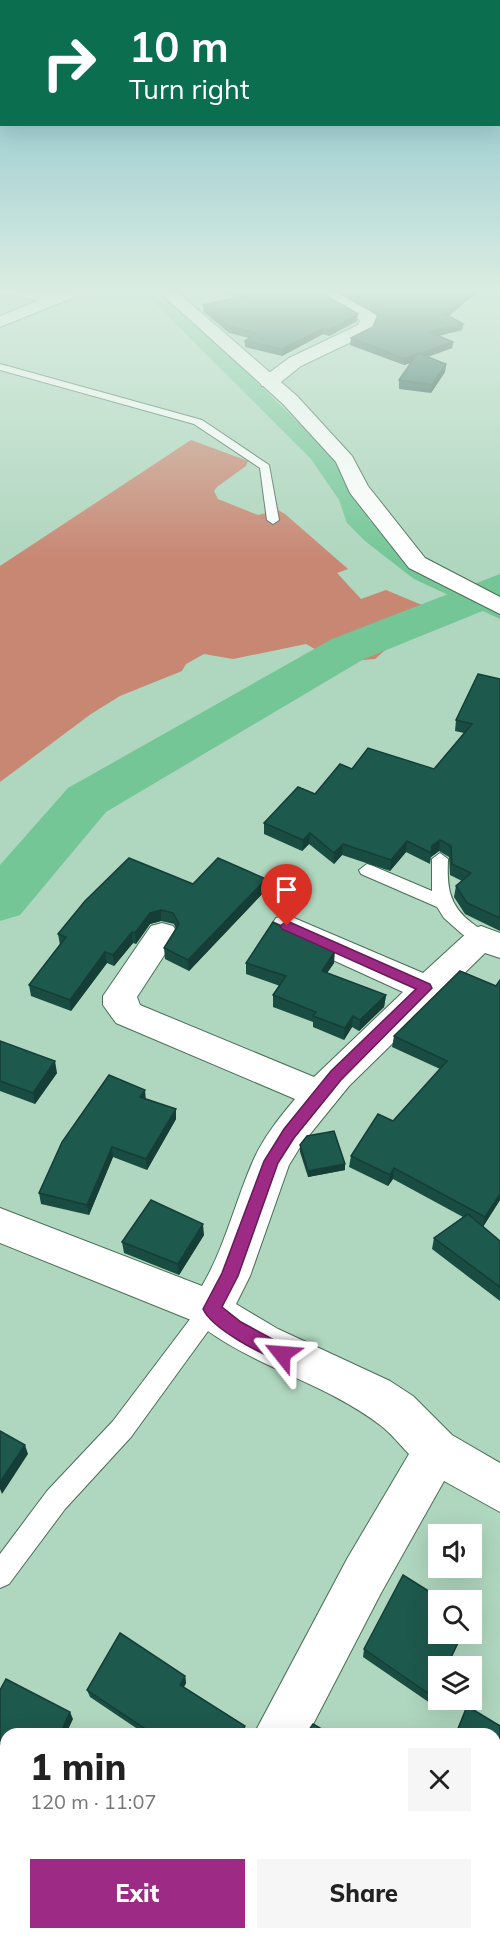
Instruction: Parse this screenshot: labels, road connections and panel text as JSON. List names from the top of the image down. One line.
{"page":{"turn":["10 m","Turn right"],"heading":["1 min","120 m · 11:07"],"buttons":["Exit","Share"]}}
